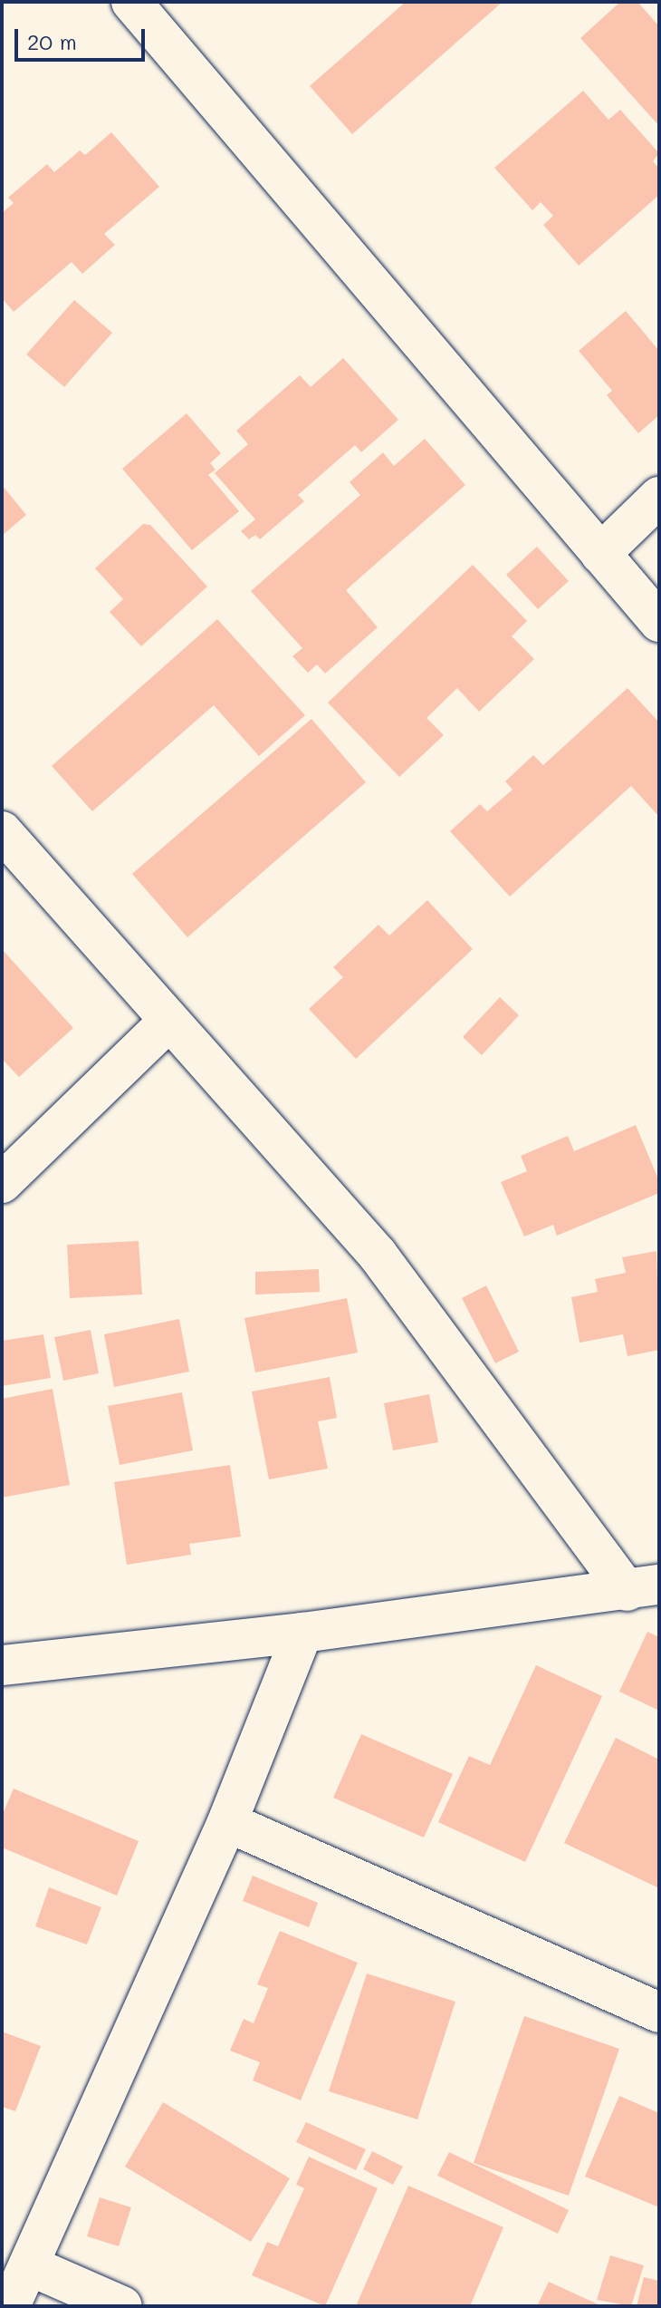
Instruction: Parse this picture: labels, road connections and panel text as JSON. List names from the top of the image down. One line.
{"scale_bar":"20 m"}
